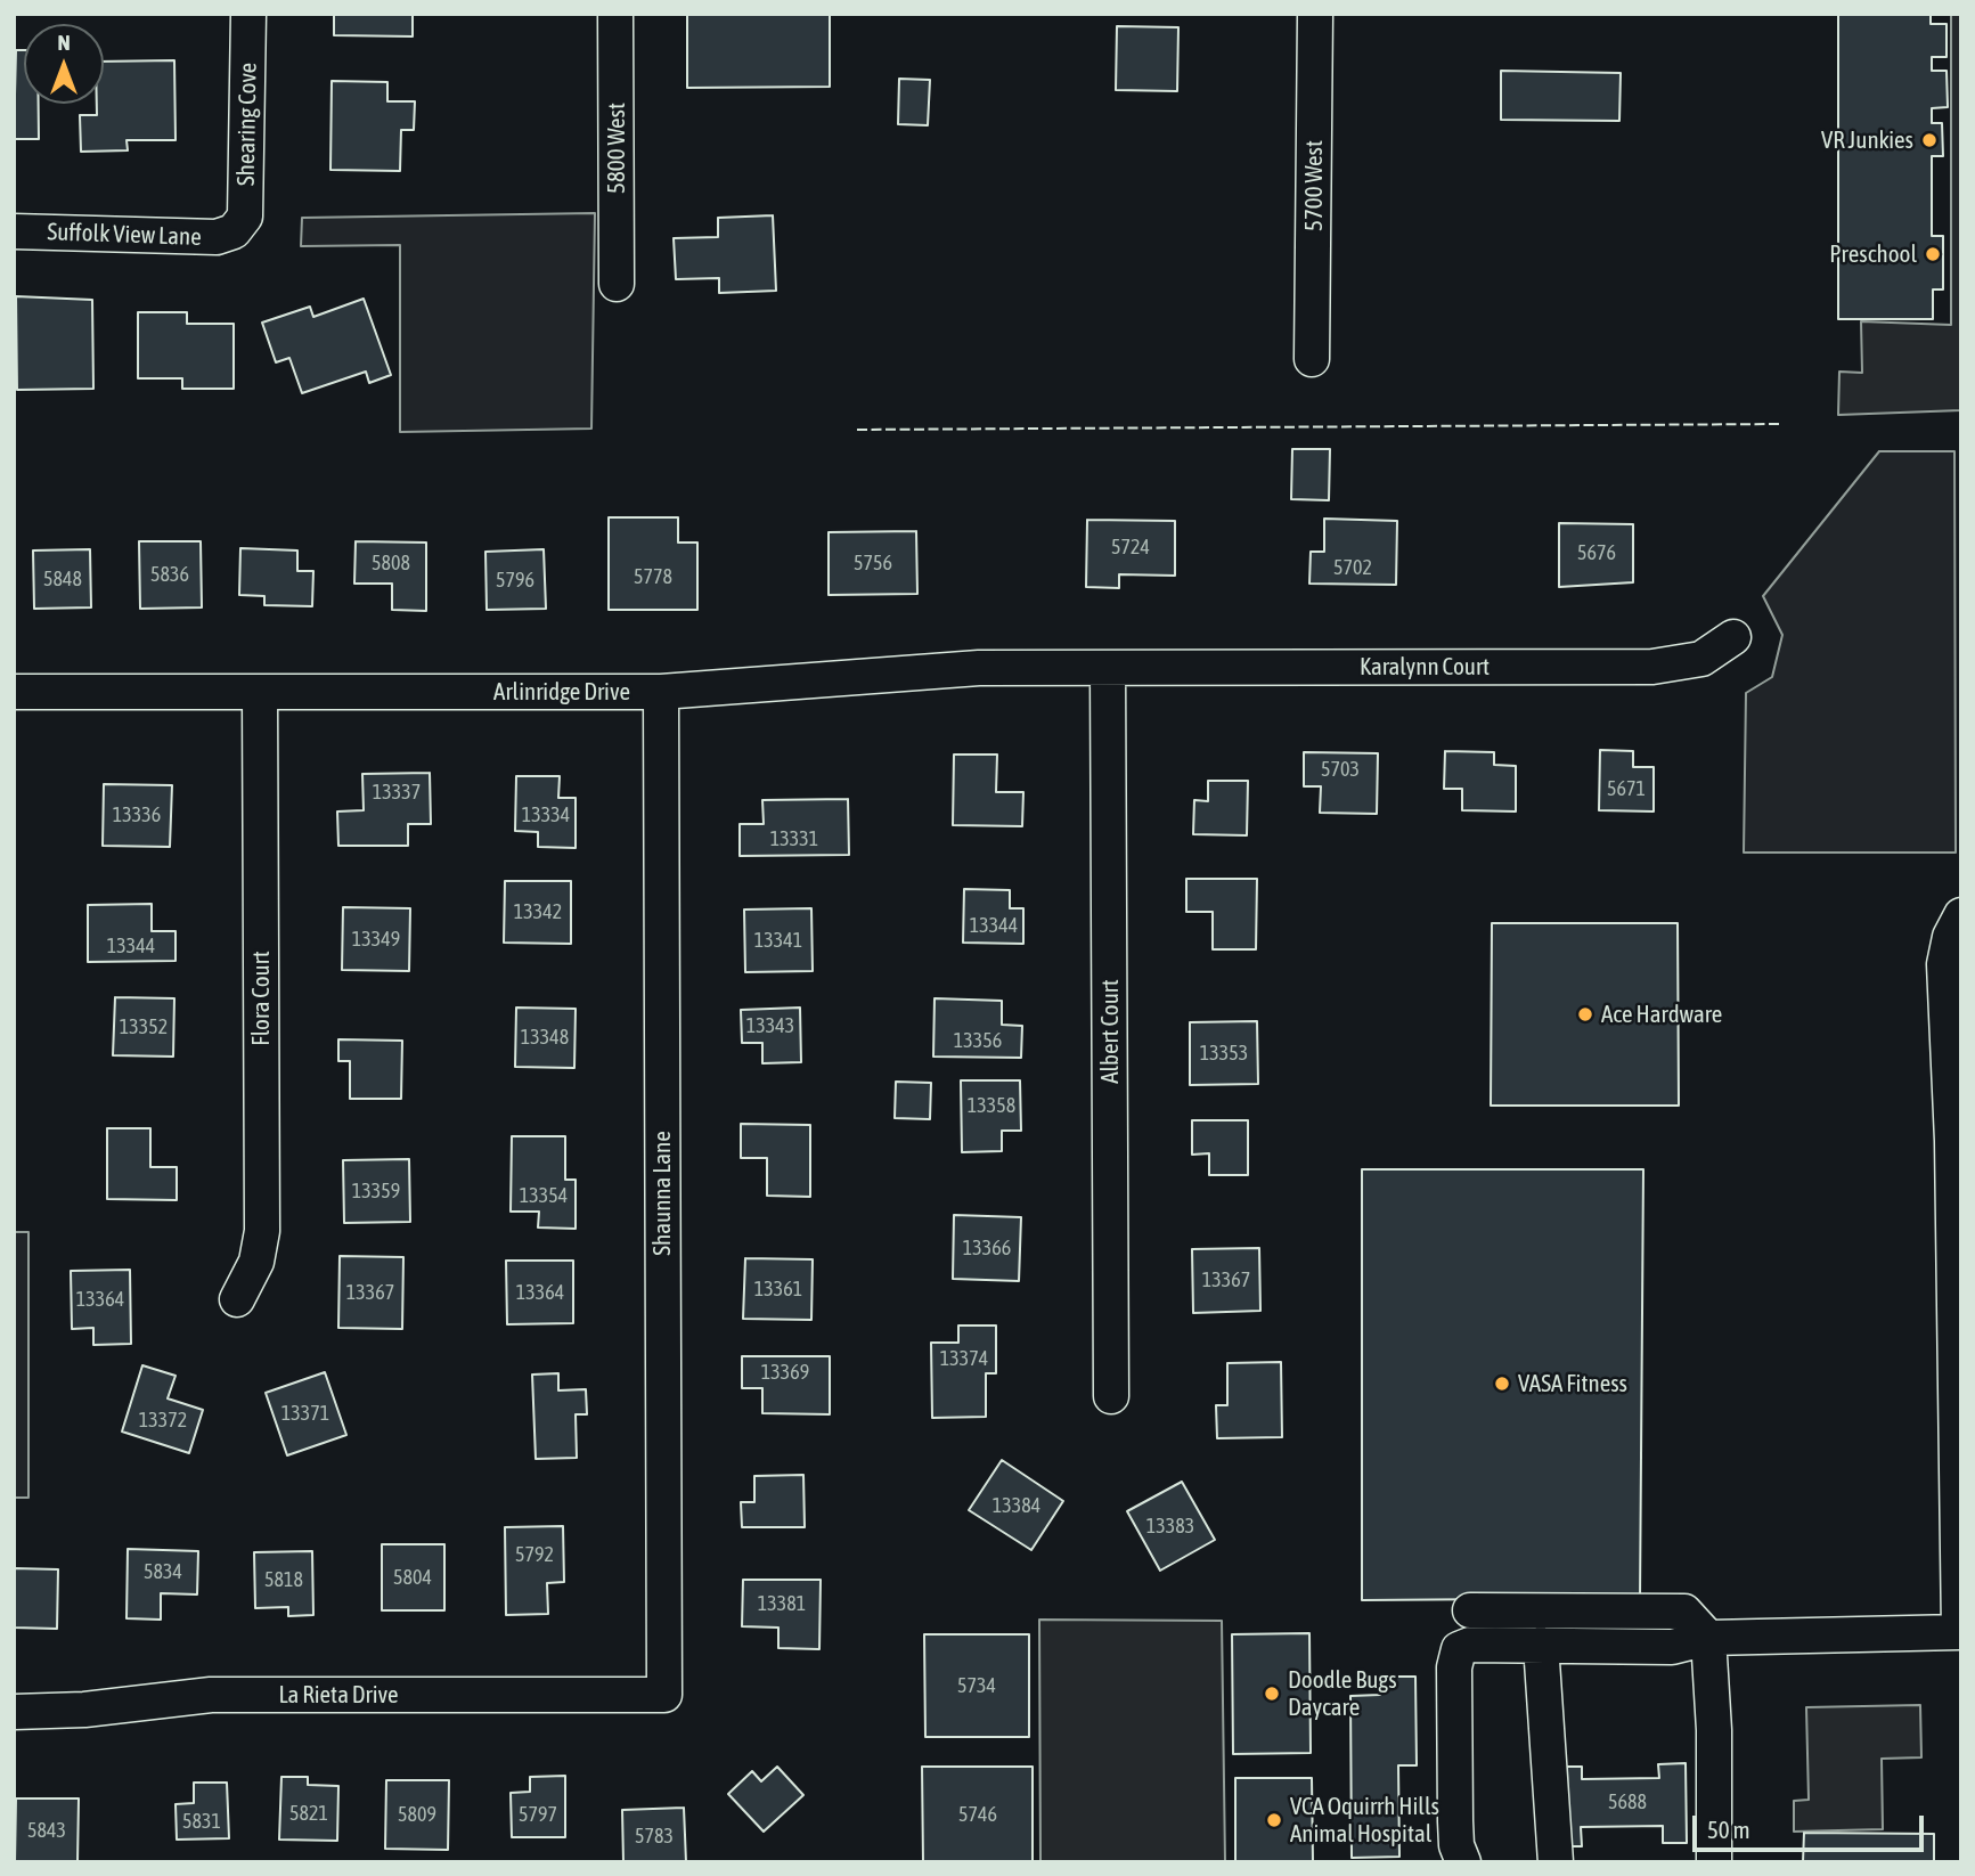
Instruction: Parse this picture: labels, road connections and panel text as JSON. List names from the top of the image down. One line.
{"streets":{"street":["Shearing Cove","5800 West","5700 West","Suffolk View Lane","Karalynn Court","Arlinridge Drive","Flora Court","Albert Court","Shaunna Lane","La Rieta Drive"]},"crossings":[["Shearing Cove","Suffolk View Lane"],["Karalynn Court","Arlinridge Drive"],["Karalynn Court","Albert Court"],["Arlinridge Drive","Flora Court"],["Arlinridge Drive","Albert Court"],["Arlinridge Drive","Shaunna Lane"],["Shaunna Lane","La Rieta Drive"]],"places":["VR Junkies","Preschool","Ace Hardware","VASA Fitness","Doodle Bugs Daycare","VCA Oquirrh Hills Animal Hospital"],"house_numbers":["5724","5676","5808","5756","5702","5836","5778","5848","5796","5703","5671","13337","13336","13334","13331","13342","13344","13349","13341","13344","13343","13352","13348","13356","13353","13358","13359","13354","13366","13367","13361","13367","13364","13364","13374","13369","13371","13372","13384","13383","5792","5834","5804","5818","13381","5734","5688","5821","5809","5797","5746","5831","5843","5783"],"scale_bar":"50 m","north":"top"}
